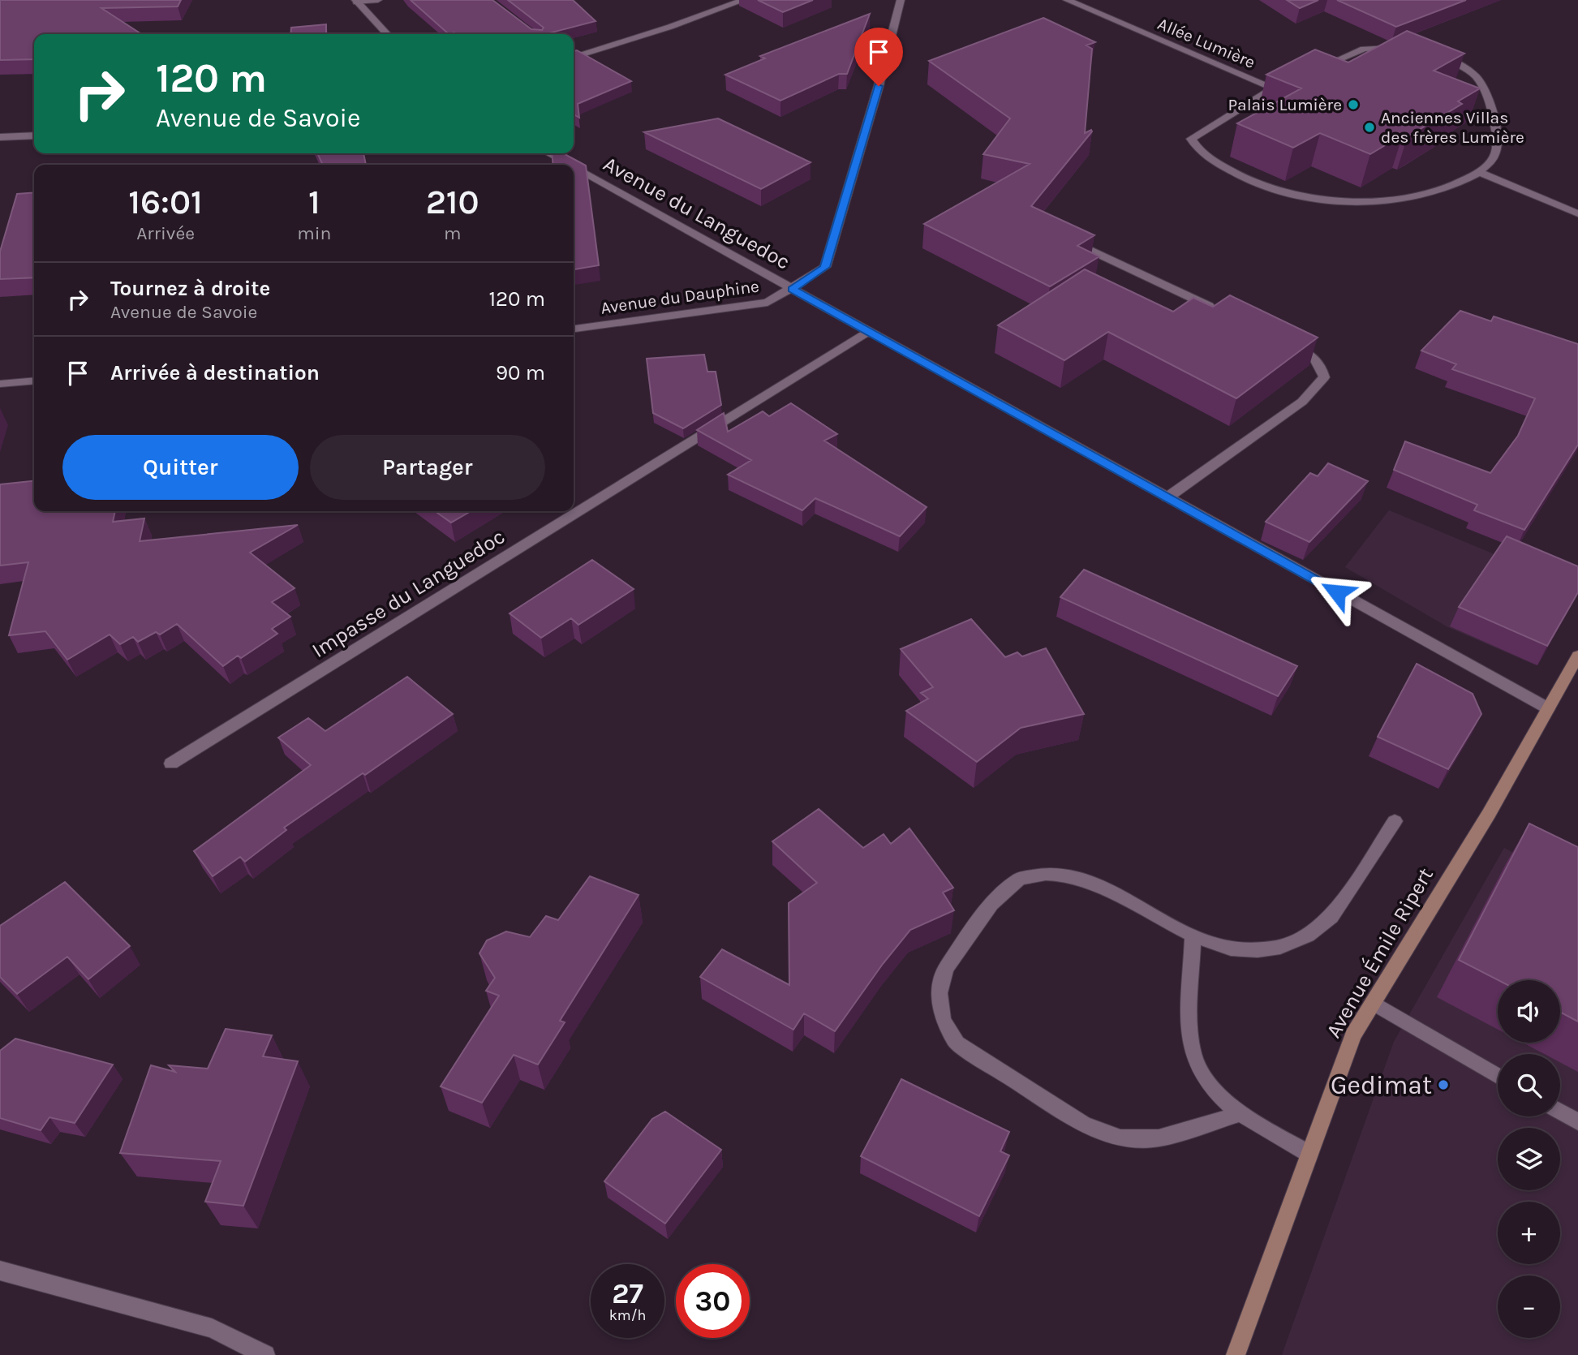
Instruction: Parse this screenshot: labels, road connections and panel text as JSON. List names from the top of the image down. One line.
{"streets":{"main road":["Avenue Émile Ripert"],"street":["Allée Lumière","Avenue du Languedoc","Avenue du Dauphine","Impasse du Languedoc"]},"crossings":[["Avenue du Languedoc","Avenue du Dauphine"],["Avenue du Languedoc","Impasse du Languedoc"],["Avenue du Languedoc","Avenue Émile Ripert"]],"places":["Palais Lumière","Anciennes Villas des frères Lumière","Gedimat"],"page":{"turn":["120 m","Avenue de Savoie"],"eta":["16:01","Arrivée","1","min","210","m"],"list":[{"name":"Tournez à droite","note":"Avenue de Savoie","value":"120 m"},{"name":"Arrivée à destination","value":"90 m"}],"buttons":["Quitter","Partager"],"map_buttons":["+","−"],"speed":"27 km/h","limit":"30"}}
